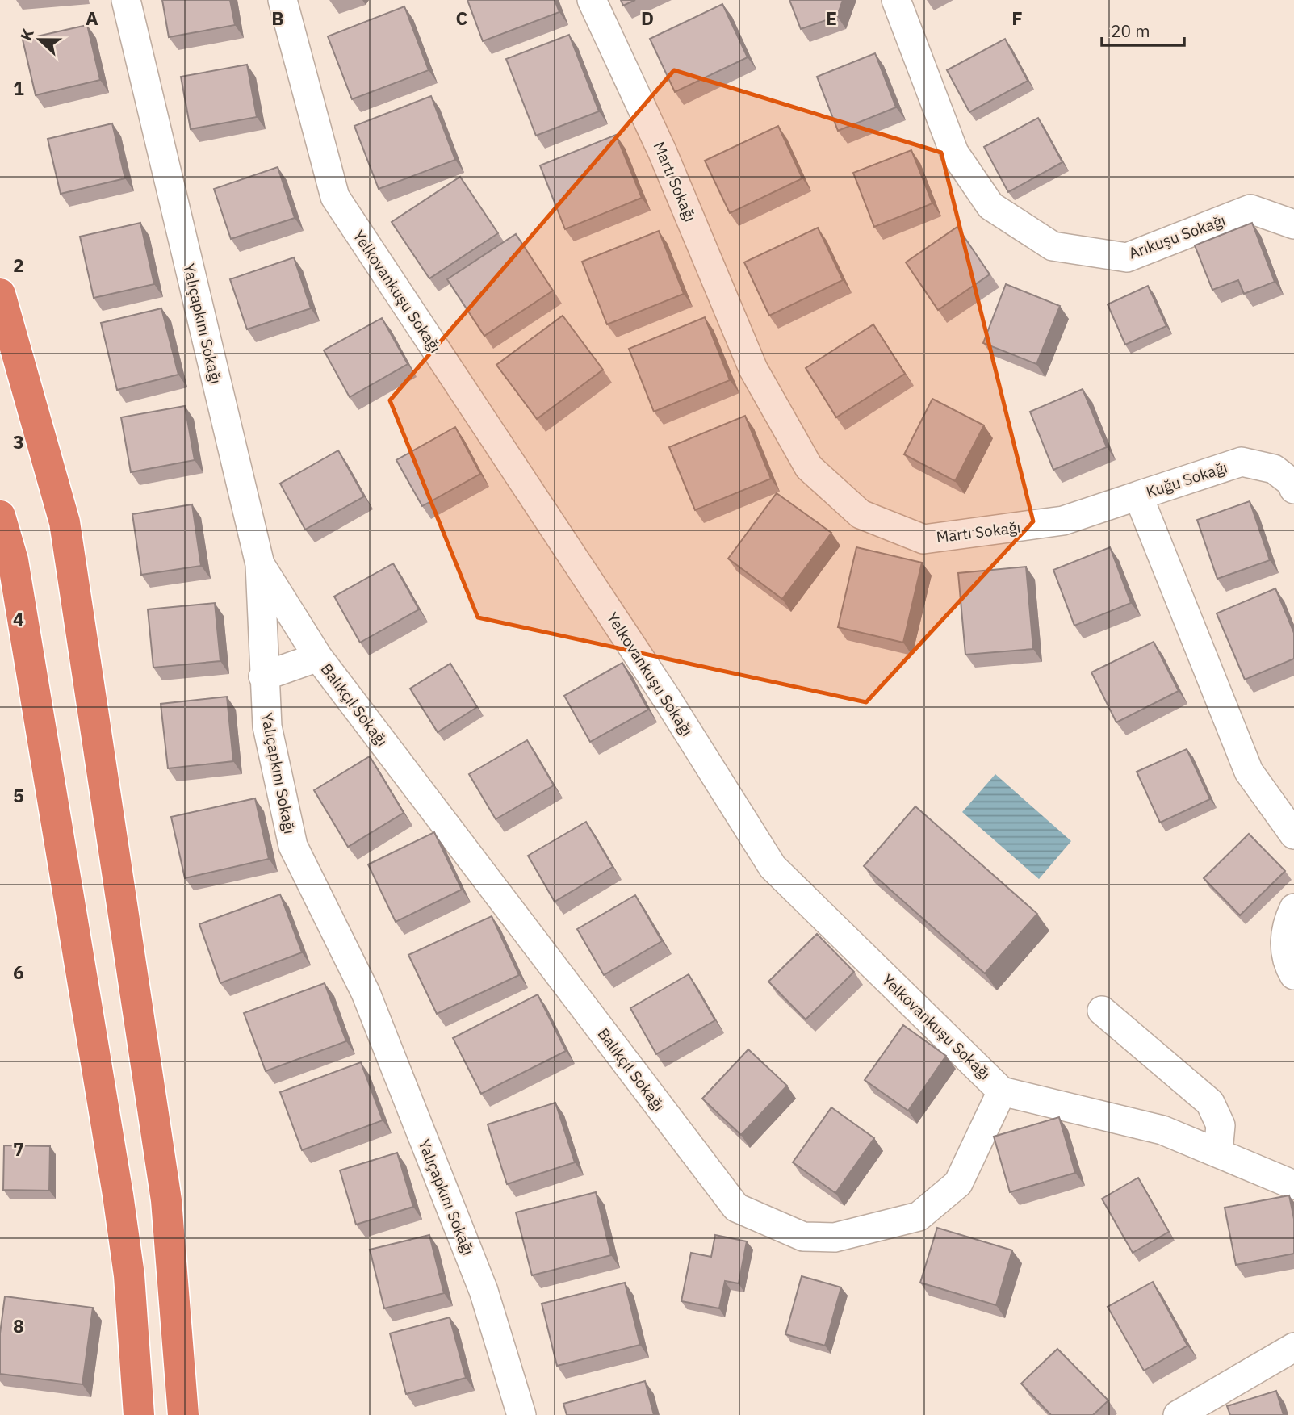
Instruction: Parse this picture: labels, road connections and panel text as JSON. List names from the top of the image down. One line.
{"streets":{"street":["Martı Sokağı","Arıkuşu Sokağı","Yelkovankuşu Sokağı","Yalıçapkını Sokağı","Kuğu Sokağı","Balıkçıl Sokağı"]},"crossings":[["Martı Sokağı","Kuğu Sokağı"],["Yelkovankuşu Sokağı","Balıkçıl Sokağı"],["Yalıçapkını Sokağı","Balıkçıl Sokağı"]],"scale_bar":"20 m","north":"left","grid":{"columns":["A","B","C","D","E","F"],"rows":["1","2","3","4","5","6","7","8"]}}
